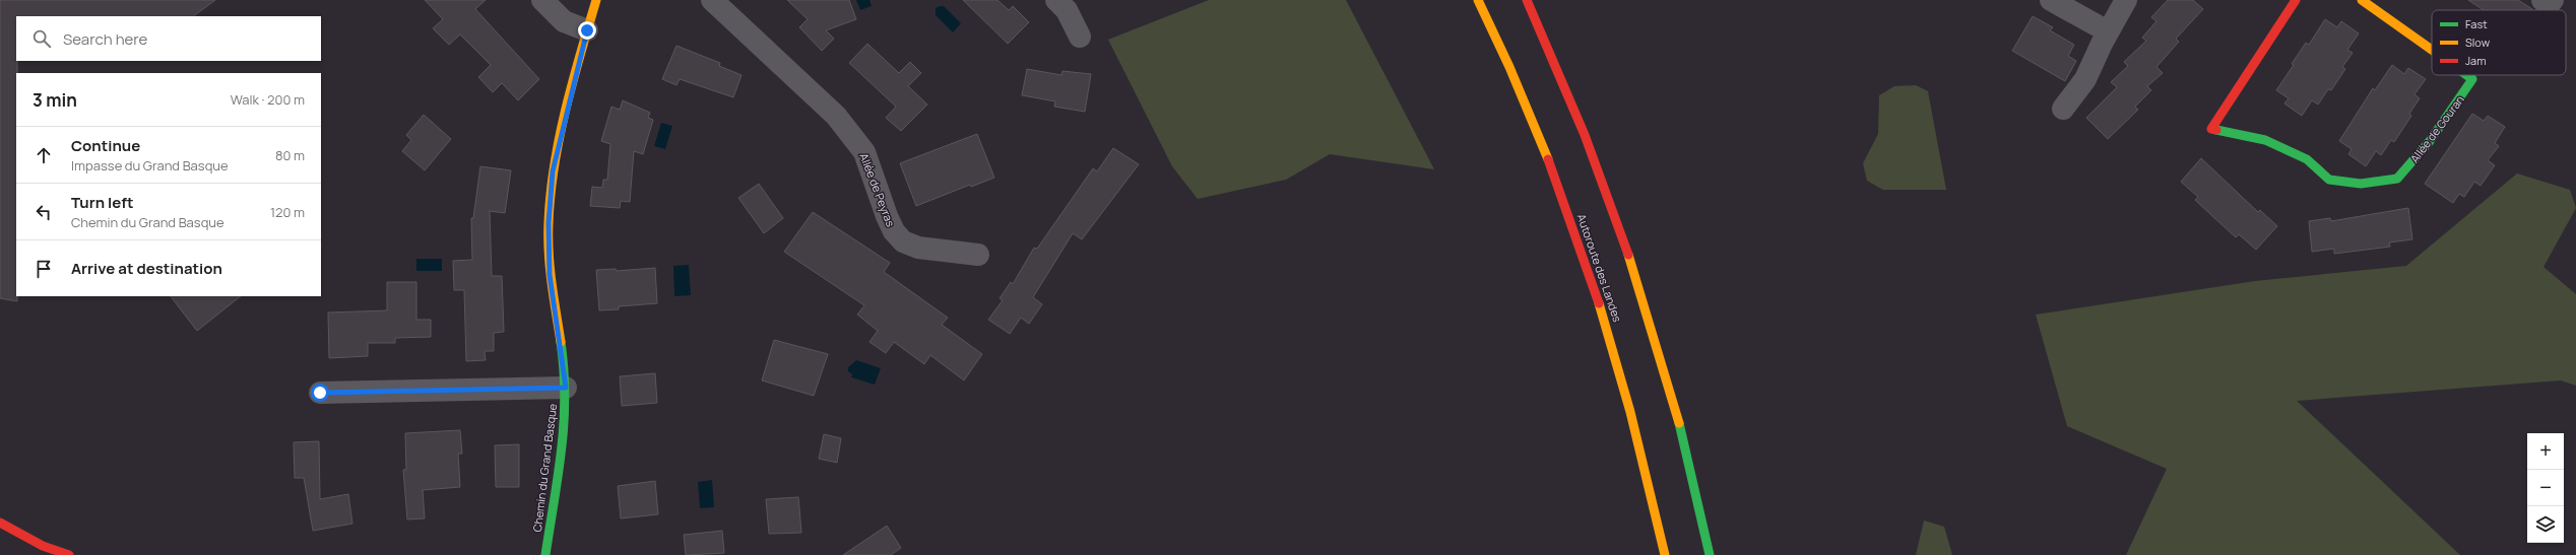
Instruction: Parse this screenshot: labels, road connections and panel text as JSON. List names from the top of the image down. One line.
{"streets":{"main road":["Allée de Gouran","Autoroute des Landes","Chemin du Grand Basque"],"street":["Allée de Peyras"]},"legend":["Fast","Slow","Jam"],"page":{"search":"Search here","heading":["3 min","Walk · 200 m"],"list":[["Continue","Impasse du Grand Basque","80 m"],["Turn left","Chemin du Grand Basque","120 m"],"Arrive at destination"],"map_buttons":["+","−"]}}
